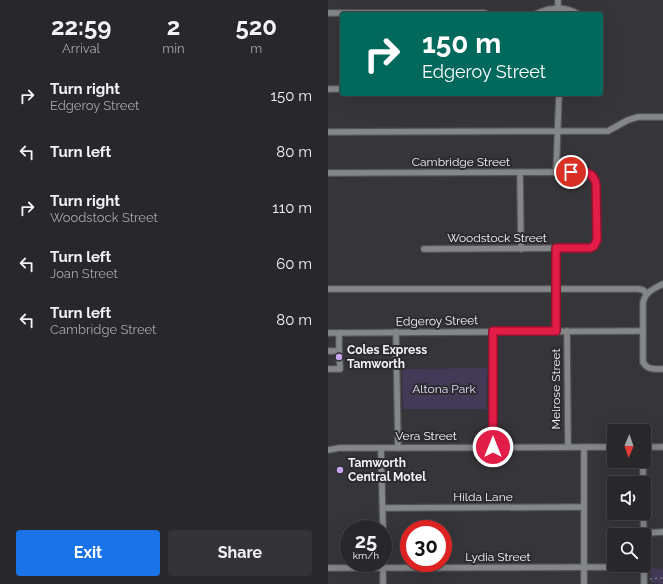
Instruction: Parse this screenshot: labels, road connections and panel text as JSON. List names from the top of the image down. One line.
{"streets":{"street":["Cambridge Street","Woodstock Street","Edgeroy Street","Melrose Street","Vera Street","Hilda Lane","Lydia Street"]},"crossings":[["Cambridge Street","Woodstock Street"],["Edgeroy Street","Melrose Street"],["Melrose Street","Vera Street"]],"parks":["Altona Park"],"places":["Coles Express Tamworth","Tamworth Central Motel"],"north":"bottom","page":{"eta":["22:59","Arrival","2","min","520","m"],"turn":["150 m","Edgeroy Street"],"list":[{"name":"Turn right","note":"Edgeroy Street","value":"150 m"},{"name":"Turn left","value":"80 m"},{"name":"Turn right","note":"Woodstock Street","value":"110 m"},{"name":"Turn left","note":"Joan Street","value":"60 m"},{"name":"Turn left","note":"Cambridge Street","value":"80 m"}],"speed":"25 km/h","limit":"30","buttons":["Exit","Share"]}}
